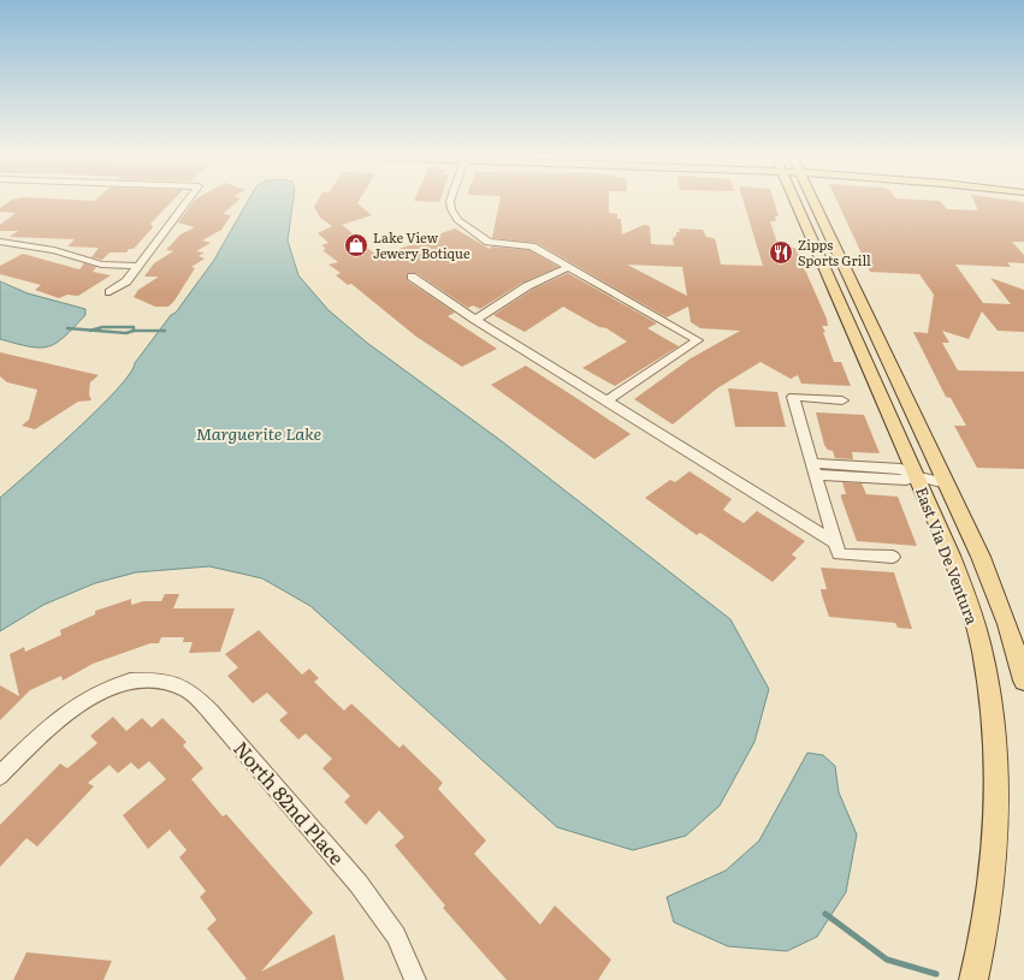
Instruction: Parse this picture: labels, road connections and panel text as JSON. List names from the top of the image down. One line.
{"streets":{"main road":["East Via De Ventura"],"street":["North 82nd Place"]},"water":["Marguerite Lake"],"places":{"shop":["Lake View Jewery Botique"],"restaurant":["Zipps Sports Grill"]}}
